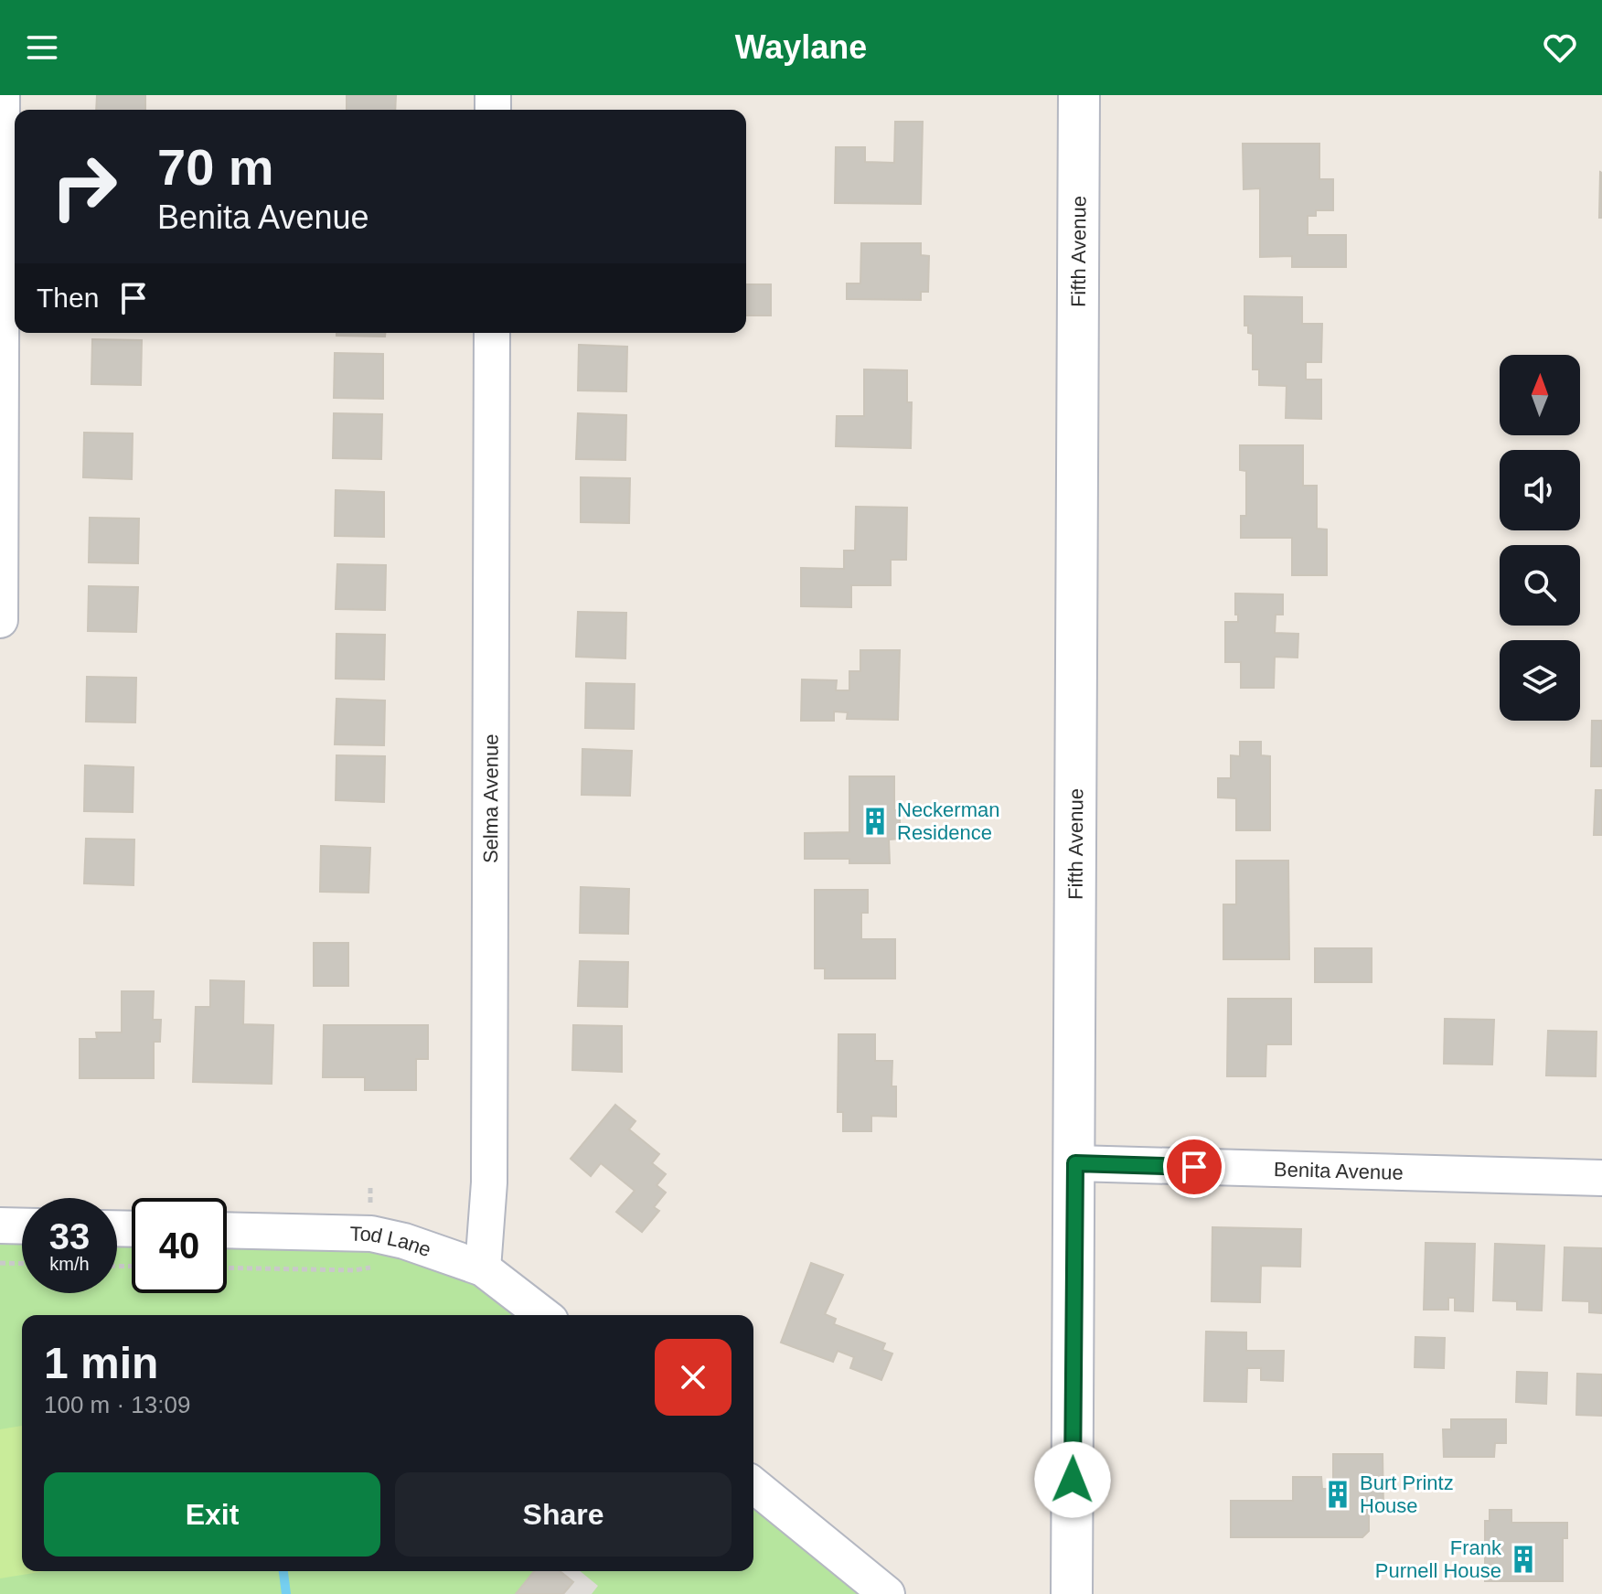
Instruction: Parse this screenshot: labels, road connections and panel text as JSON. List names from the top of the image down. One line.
{"streets":{"street":["Fifth Avenue","Selma Avenue","Benita Avenue","Tod Lane"]},"crossings":[["Fifth Avenue","Benita Avenue"],["Selma Avenue","Tod Lane"]],"places":{"building":["Neckerman Residence","Burt Printz House","Frank Purnell House"]},"north":"top","page":{"header":"Waylane","turn":["70 m","Benita Avenue"],"then":"Then","speed":"33 km/h","limit":"40","heading":["1 min","100 m · 13:09"],"buttons":["Exit","Share"]}}
